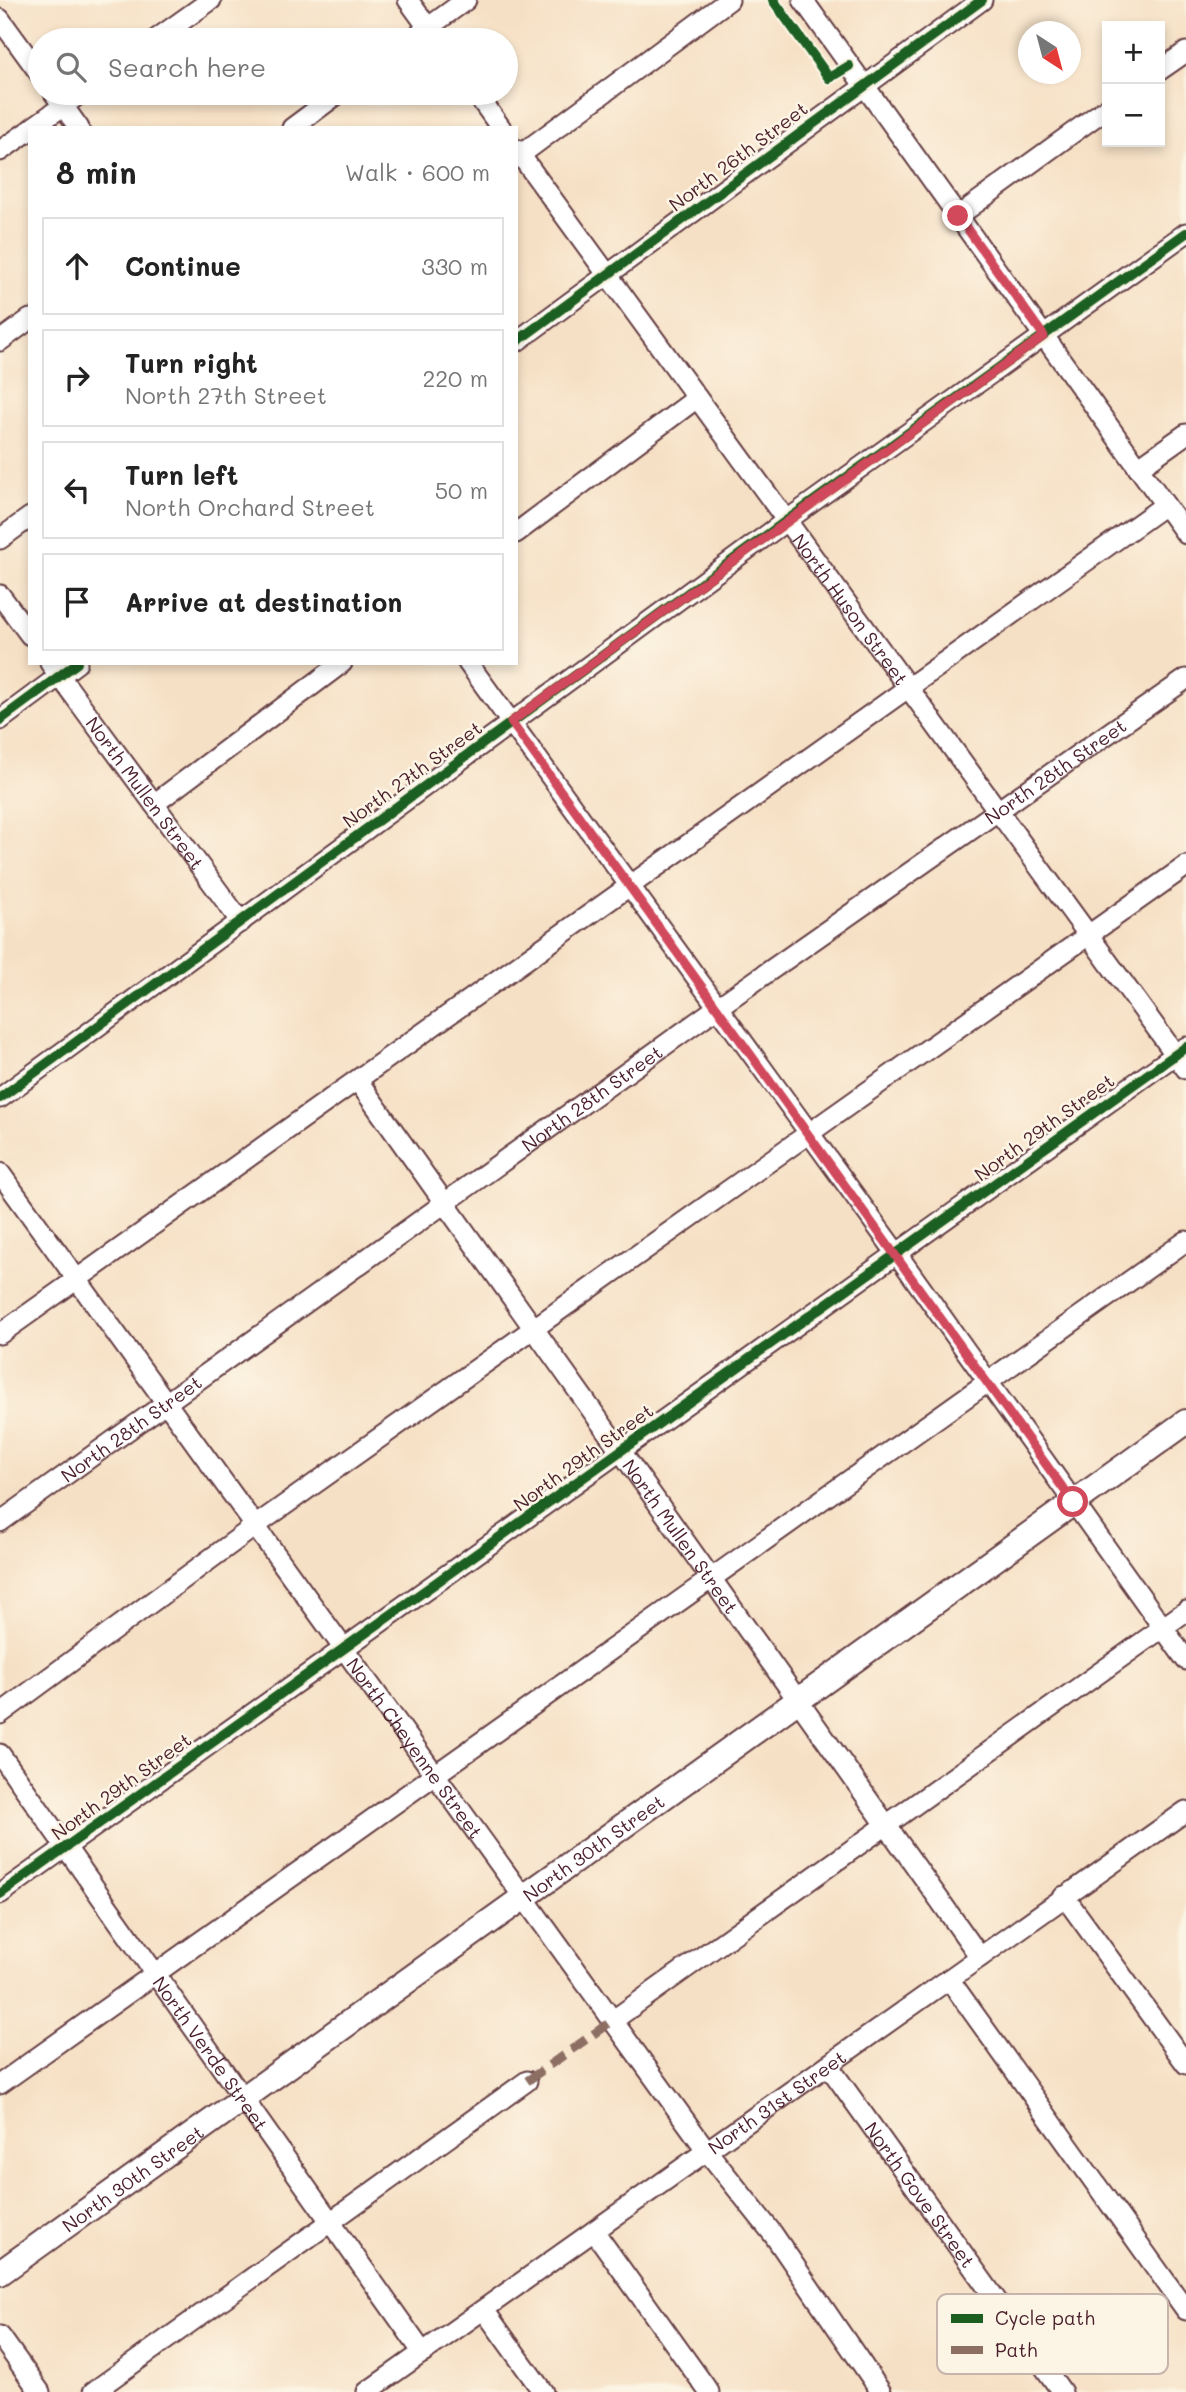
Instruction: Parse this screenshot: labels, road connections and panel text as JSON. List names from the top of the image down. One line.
{"streets":{"main road":["North 30th Street"],"street":["North 26th Street","North Huson Street","North 28th Street","North 27th Street","North Mullen Street","North 29th Street","North Cheyenne Street","North Verde Street","North 31st Street","North Gove Street"]},"crossings":[["North 26th Street","North Huson Street"],["North Huson Street","North 28th Street"],["North Huson Street","North 27th Street"],["North Huson Street","North 29th Street"],["North 28th Street","North Mullen Street"],["North 28th Street","North Cheyenne Street"],["North 27th Street","North Mullen Street"],["North Mullen Street","North 29th Street"],["North Mullen Street","North 30th Street"],["North Mullen Street","North 31st Street"],["North 29th Street","North Cheyenne Street"],["North 29th Street","North Verde Street"],["North Cheyenne Street","North 30th Street"],["North Cheyenne Street","North 31st Street"],["North 30th Street","North Verde Street"],["North Verde Street","North 31st Street"],["North 31st Street","North Gove Street"]],"legend":["Cycle path","Path"],"north":"bottom right","page":{"map_buttons":["+","−"],"search":"Search here","heading":["8 min","Walk · 600 m"],"list":[["Continue","330 m"],["Turn right","North 27th Street","220 m"],["Turn left","North Orchard Street","50 m"],"Arrive at destination"]}}
